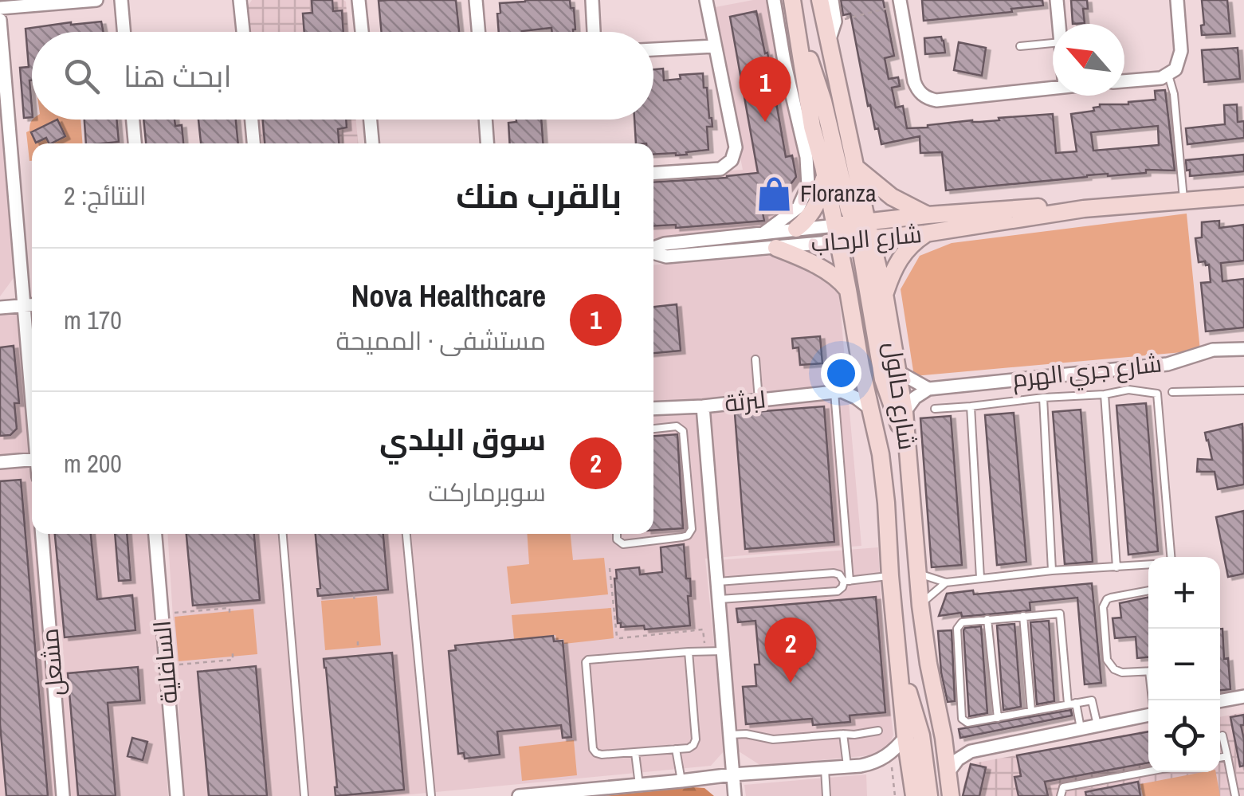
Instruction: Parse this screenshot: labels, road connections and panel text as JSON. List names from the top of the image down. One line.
{"streets":{"main road":["شارع الرحاب","شارع حالول"],"street":["شارع جري الهرم","لبرثة","مشعل","السافلية"]},"crossings":[["شارع الرحاب","شارع حالول"]],"places":{"shop":["Floranza"]},"north":"top left","page":{"search":"ابحث هنا","pins":["1","2"],"heading":["بالقرب منك","النتائج: 2"],"list":[{"mark":"1","name":"Nova Healthcare","note":"مستشفى · المميحة","value":"170 m"},{"mark":"2","name":"سوق البلدي","note":"سوبرماركت","value":"200 m"}],"map_buttons":["+","−"]}}
